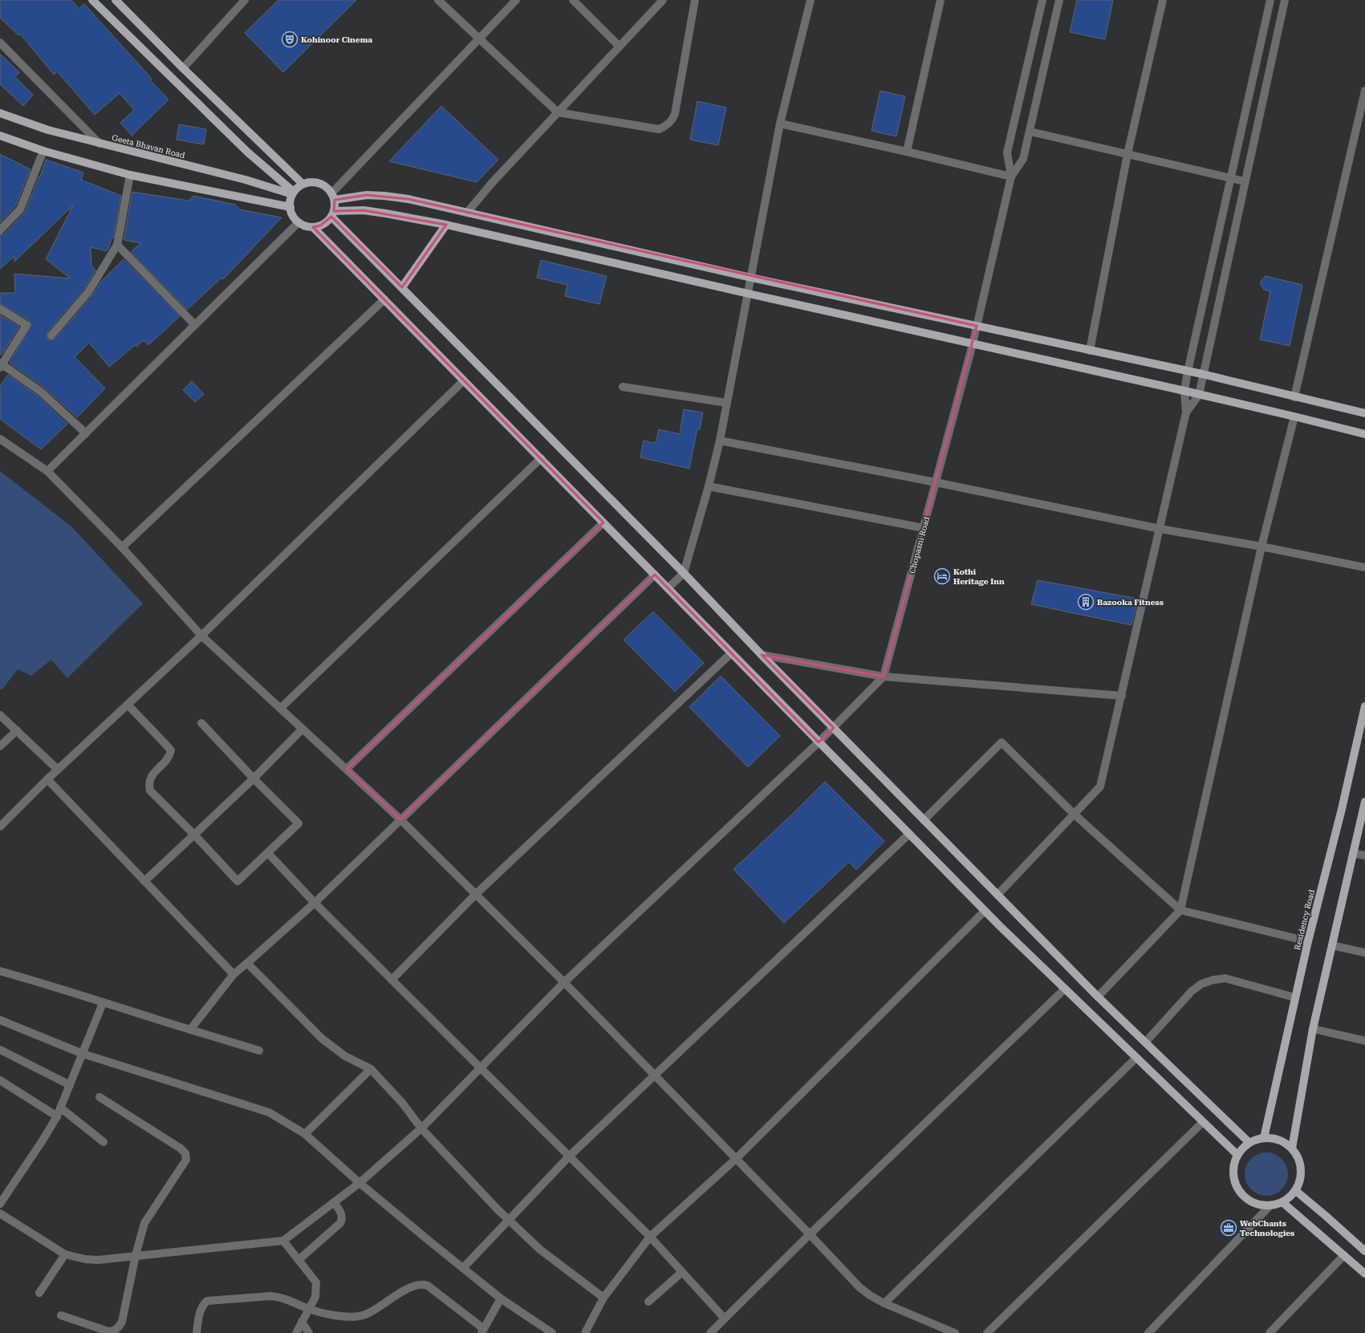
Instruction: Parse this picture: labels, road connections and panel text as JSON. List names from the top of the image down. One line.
{"streets":{"main road":["Geeta Bhavan Road","Residency Road"],"street":["Chopasni Road"]},"places":{"theatre":["Kohinoor Cinema"],"hotel":["Kothi Heritage Inn"],"building":["Bazooka Fitness"],"office":["WebChants Technologies"]}}
